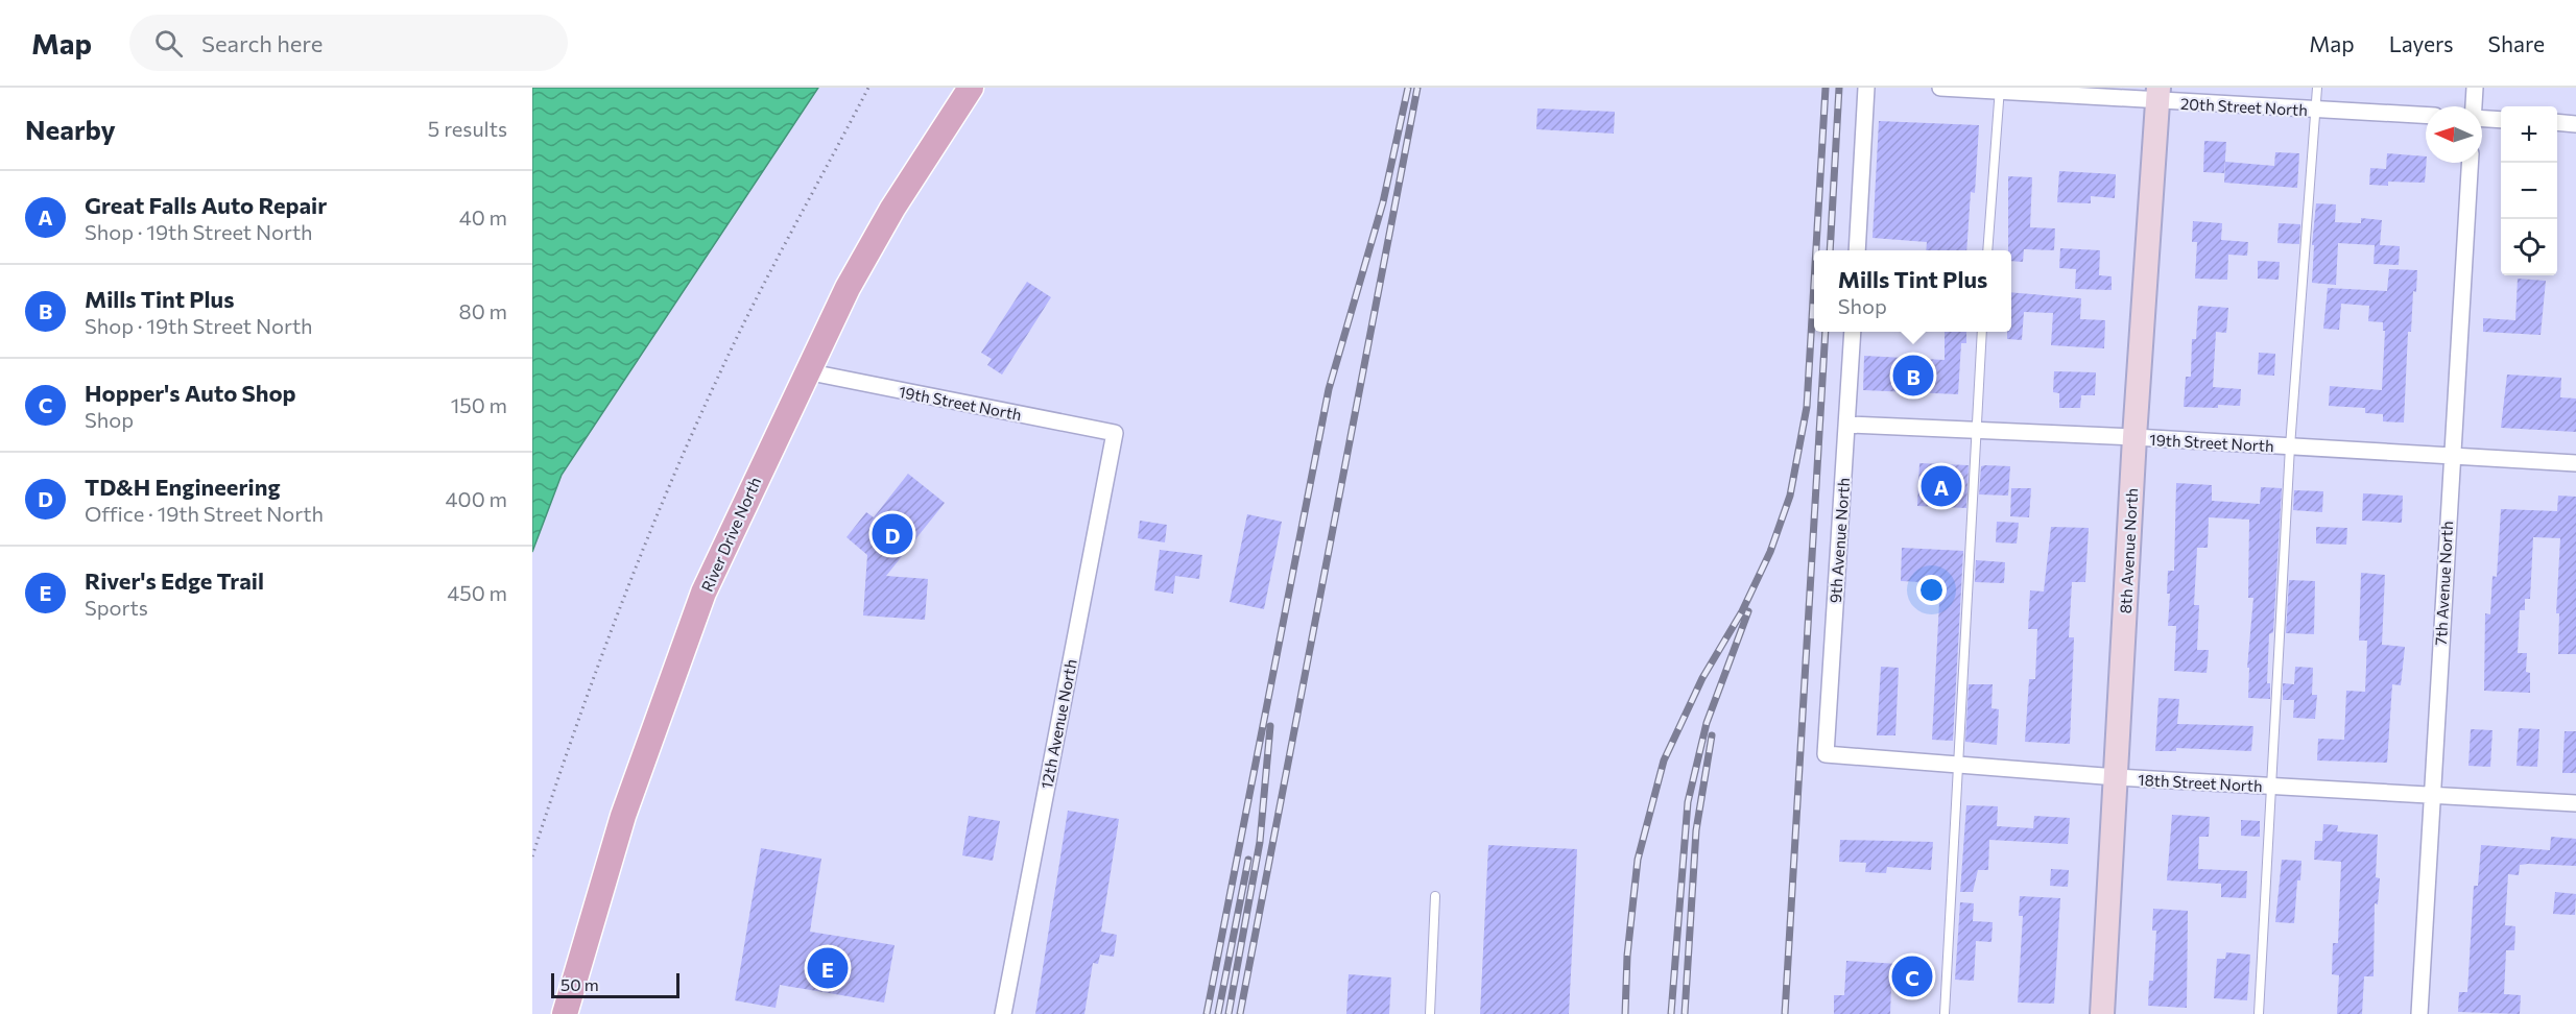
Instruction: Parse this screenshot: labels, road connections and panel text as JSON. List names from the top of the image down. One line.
{"streets":{"main road":["River Drive North"],"street":["20th Street North","19th Street North","9th Avenue North","8th Avenue North","7th Avenue North","12th Avenue North","18th Street North"]},"crossings":[["20th Street North","8th Avenue North"],["19th Street North","River Drive North"],["19th Street North","9th Avenue North"],["19th Street North","8th Avenue North"],["19th Street North","7th Avenue North"],["19th Street North","12th Avenue North"],["9th Avenue North","18th Street North"],["8th Avenue North","18th Street North"],["7th Avenue North","18th Street North"]],"scale_bar":"50 m","north":"left","page":{"header":"Map","search":"Search here","nav":["Map","Layers","Share"],"heading":["Nearby","5 results"],"map_buttons":["+","−"],"list":[{"mark":"A","name":"Great Falls Auto Repair","note":"Shop · 19th Street North","value":"40 m"},{"mark":"B","name":"Mills Tint Plus","note":"Shop · 19th Street North","value":"80 m"},{"mark":"C","name":"Hopper's Auto Shop","note":"Shop","value":"150 m"},{"mark":"D","name":"TD&H Engineering","note":"Office · 19th Street North","value":"400 m"},{"mark":"E","name":"River's Edge Trail","note":"Sports","value":"450 m"}],"popup":["Mills Tint Plus","Shop"],"pins":["B","A","D","E","C"],"scale":"50 m"}}
